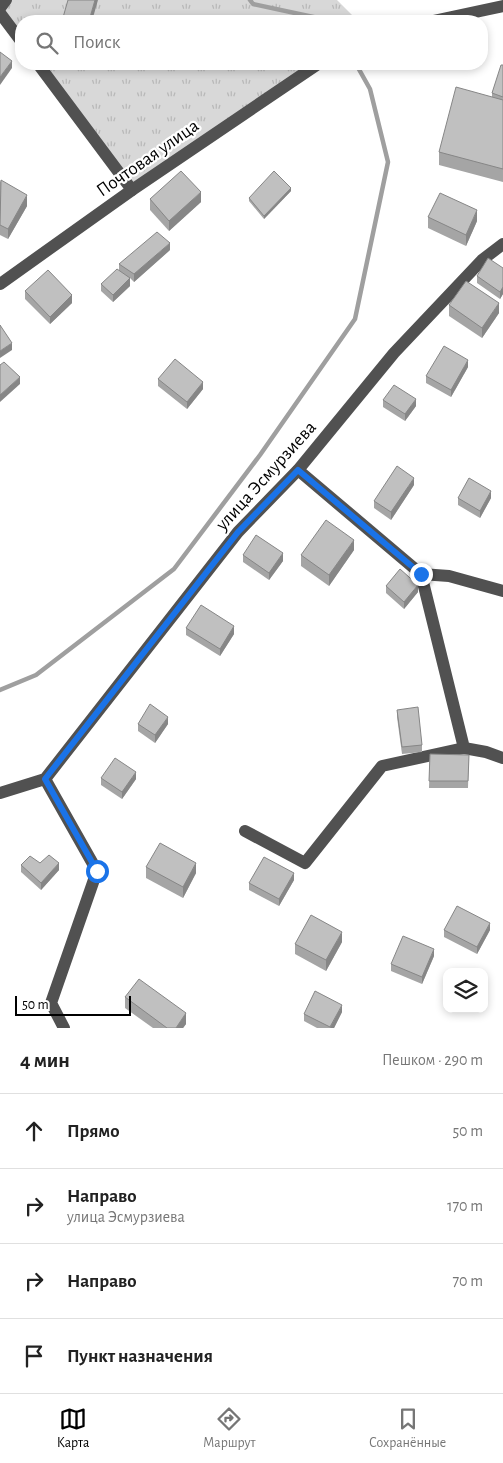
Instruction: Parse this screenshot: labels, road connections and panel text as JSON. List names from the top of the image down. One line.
{"streets":{"street":["Почтовая улица","улица Эсмурзиева"]},"scale_bar":"50 m","page":{"search":"Поиск","scale":"50 m","heading":["4 мин","Пешком · 290 m"],"list":[["Прямо","50 m"],["Направо","улица Эсмурзиева","170 m"],["Направо","70 m"],"Пункт назначения"],"nav":["Карта","Маршрут","Сохранённые"]}}
